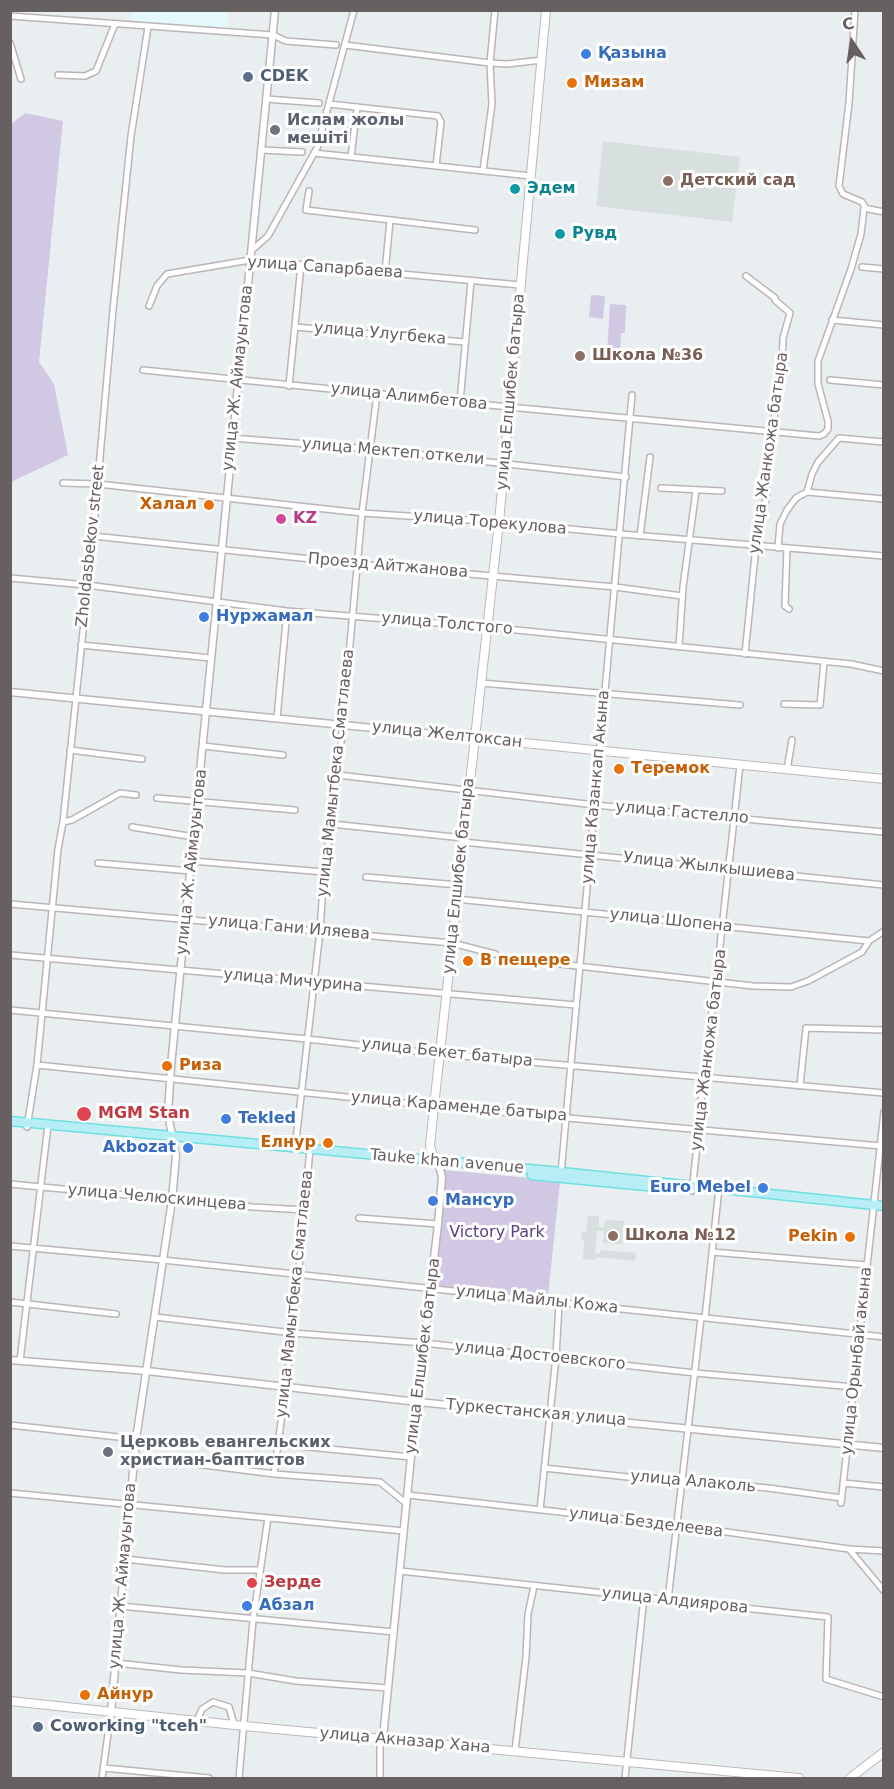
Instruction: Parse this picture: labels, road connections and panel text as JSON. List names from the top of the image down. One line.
{"streets":{"main road":["улица Елшибек батыра","улица Желтоксан","Tauke khan avenue","улица Акназар Хана"],"street":["улица Сапарбаева","улица Улугбека","улица Ж. Аймауытова","улица Алимбетова","улица Мектеп откели","улица Жанкожа батыра","улица Торекулова","Zholdasbekov street","Проезд Айтжанова","улица Толстого","улица Мамытбека Сматлаева","улица Казанкап Акына","улица Гастелло","Улица Жылкышиева","улица Шопена","улица Гани Иляева","улица Мичурина","улица Бекет батыра","улица Караменде батыра","улица Челюскинцева","улица Майлы Кожа","улица Достоевского","улица Орынбай акына","Туркестанская улица","улица Алаколь","улица Безделеева","улица Алдиярова"]},"crossings":[["улица Сапарбаева","улица Ж. Аймауытова"],["улица Сапарбаева","улица Елшибек батыра"],["улица Ж. Аймауытова","улица Алимбетова"],["улица Ж. Аймауытова","улица Мектеп откели"],["улица Ж. Аймауытова","улица Торекулова"],["улица Ж. Аймауытова","Проезд Айтжанова"],["улица Ж. Аймауытова","улица Толстого"],["улица Ж. Аймауытова","улица Желтоксан"],["улица Ж. Аймауытова","улица Гани Иляева"],["улица Ж. Аймауытова","улица Мичурина"],["улица Ж. Аймауытова","улица Бекет батыра"],["улица Ж. Аймауытова","улица Караменде батыра"],["улица Ж. Аймауытова","Tauke khan avenue"],["улица Ж. Аймауытова","улица Челюскинцева"],["улица Ж. Аймауытова","улица Майлы Кожа"],["улица Ж. Аймауытова","улица Достоевского"],["улица Ж. Аймауытова","Туркестанская улица"],["улица Ж. Аймауытова","улица Акназар Хана"],["улица Елшибек батыра","улица Алимбетова"],["улица Елшибек батыра","улица Мектеп откели"],["улица Елшибек батыра","улица Торекулова"],["улица Елшибек батыра","Проезд Айтжанова"],["улица Елшибек батыра","улица Толстого"],["улица Елшибек батыра","улица Желтоксан"],["улица Елшибек батыра","улица Гастелло"],["улица Елшибек батыра","Улица Жылкышиева"],["улица Елшибек батыра","улица Шопена"],["улица Елшибек батыра","улица Гани Иляева"],["улица Елшибек батыра","улица Мичурина"],["улица Елшибек батыра","улица Бекет батыра"],["улица Елшибек батыра","улица Караменде батыра"],["улица Елшибек батыра","Tauke khan avenue"],["улица Елшибек батыра","улица Майлы Кожа"],["улица Елшибек батыра","улица Достоевского"],["улица Елшибек батыра","Туркестанская улица"],["улица Елшибек батыра","улица Безделеева"],["улица Елшибек батыра","улица Алдиярова"],["улица Елшибек батыра","улица Акназар Хана"],["улица Алимбетова","улица Жанкожа батыра"],["улица Алимбетова","улица Мамытбека Сматлаева"],["улица Алимбетова","улица Казанкап Акына"],["улица Мектеп откели","улица Мамытбека Сматлаева"],["улица Мектеп откели","улица Казанкап Акына"],["улица Жанкожа батыра","улица Торекулова"],["улица Жанкожа батыра","улица Толстого"],["улица Жанкожа батыра","улица Желтоксан"],["улица Жанкожа батыра","улица Гастелло"],["улица Жанкожа батыра","Улица Жылкышиева"],["улица Жанкожа батыра","улица Шопена"],["улица Жанкожа батыра","улица Бекет батыра"],["улица Жанкожа батыра","улица Караменде батыра"],["улица Жанкожа батыра","Tauke khan avenue"],["улица Торекулова","Zholdasbekov street"],["улица Торекулова","улица Мамытбека Сматлаева"],["улица Торекулова","улица Казанкап Акына"],["Zholdasbekov street","Проезд Айтжанова"],["Zholdasbekov street","улица Толстого"],["Zholdasbekov street","улица Желтоксан"],["Zholdasbekov street","улица Гани Иляева"],["Zholdasbekov street","улица Мичурина"],["Zholdasbekov street","улица Бекет батыра"],["Zholdasbekov street","улица Караменде батыра"],["Zholdasbekov street","Tauke khan avenue"],["Проезд Айтжанова","улица Мамытбека Сматлаева"],["Проезд Айтжанова","улица Казанкап Акына"],["улица Толстого","улица Мамытбека Сматлаева"],["улица Толстого","улица Казанкап Акына"],["улица Желтоксан","улица Мамытбека Сматлаева"],["улица Желтоксан","улица Казанкап Акына"],["улица Мамытбека Сматлаева","улица Гастелло"],["улица Мамытбека Сматлаева","улица Гани Иляева"],["улица Мамытбека Сматлаева","улица Мичурина"],["улица Мамытбека Сматлаева","улица Бекет батыра"],["улица Мамытбека Сматлаева","улица Караменде батыра"],["улица Мамытбека Сматлаева","Tauke khan avenue"],["улица Мамытбека Сматлаева","улица Челюскинцева"],["улица Мамытбека Сматлаева","улица Майлы Кожа"],["улица Мамытбека Сматлаева","улица Достоевского"],["улица Мамытбека Сматлаева","Туркестанская улица"],["улица Казанкап Акына","улица Гастелло"],["улица Казанкап Акына","Улица Жылкышиева"],["улица Казанкап Акына","улица Шопена"],["улица Казанкап Акына","улица Мичурина"],["улица Казанкап Акына","улица Бекет батыра"],["улица Казанкап Акына","улица Караменде батыра"],["улица Казанкап Акына","Tauke khan avenue"],["улица Караменде батыра","улица Орынбай акына"],["Tauke khan avenue","улица Орынбай акына"],["улица Майлы Кожа","улица Орынбай акына"],["улица Достоевского","улица Орынбай акына"],["улица Орынбай акына","Туркестанская улица"],["улица Орынбай акына","улица Алаколь"]],"parks":["Victory Park"],"places":["Қазына","CDEK","Мизам","Ислам жолы мешіті","Детский сад","Эдем","Рувд","Школа №36","Халал","KZ","Нуржамал","Теремок","В пещере","Риза","MGM Stan","Tekled","Елнур","Akbozat","Euro Mebel","Мансур","Школа №12","Pekin","Церковь евангельских христиан-баптистов","Зерде","Абзал","Айнур","Coworking \"tceh\""],"north":"top"}
